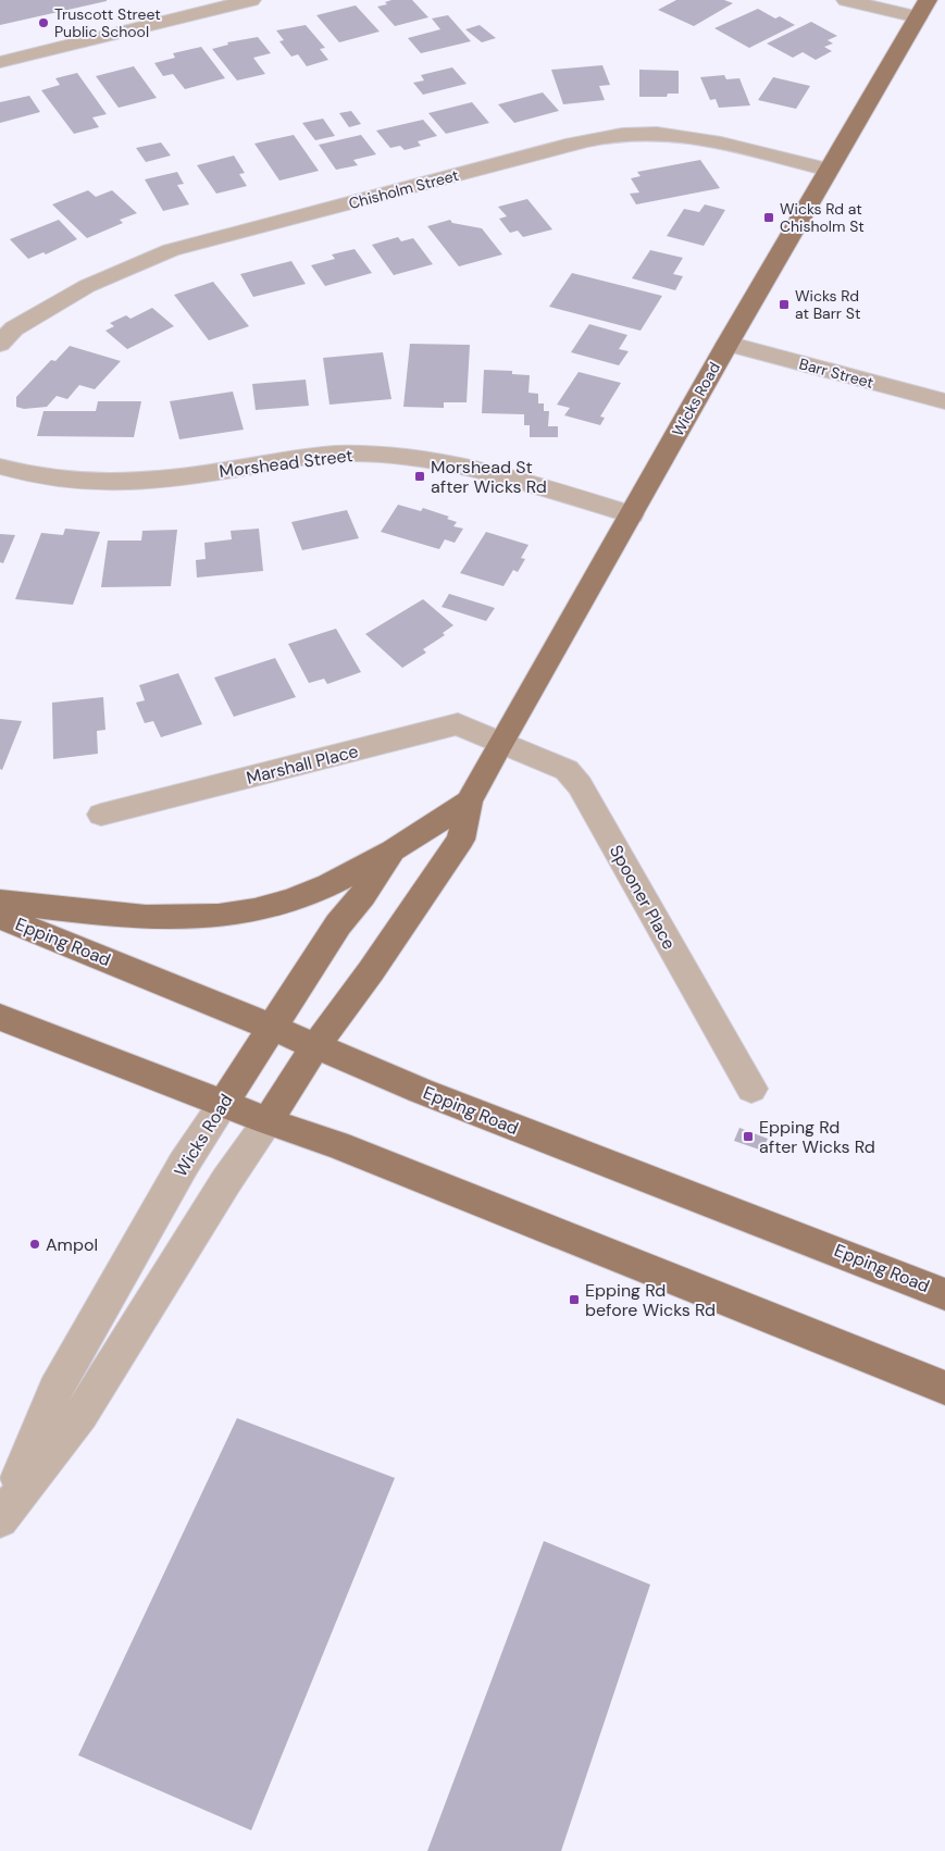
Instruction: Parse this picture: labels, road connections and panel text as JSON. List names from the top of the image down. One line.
{"streets":{"main road":["Wicks Road","Epping Road"],"street":["Chisholm Street","Barr Street","Morshead Street","Marshall Place","Spooner Place"]},"crossings":[["Chisholm Street","Wicks Road"],["Barr Street","Wicks Road"],["Wicks Road","Morshead Street"],["Wicks Road","Marshall Place"],["Wicks Road","Spooner Place"],["Wicks Road","Epping Road"],["Marshall Place","Spooner Place"]],"places":{"other":["Truscott Street Public School","Ampol"],"transit":["Wicks Rd at Chisholm St","Wicks Rd at Barr St","Morshead St after Wicks Rd","Epping Rd after Wicks Rd","Epping Rd before Wicks Rd"]}}
